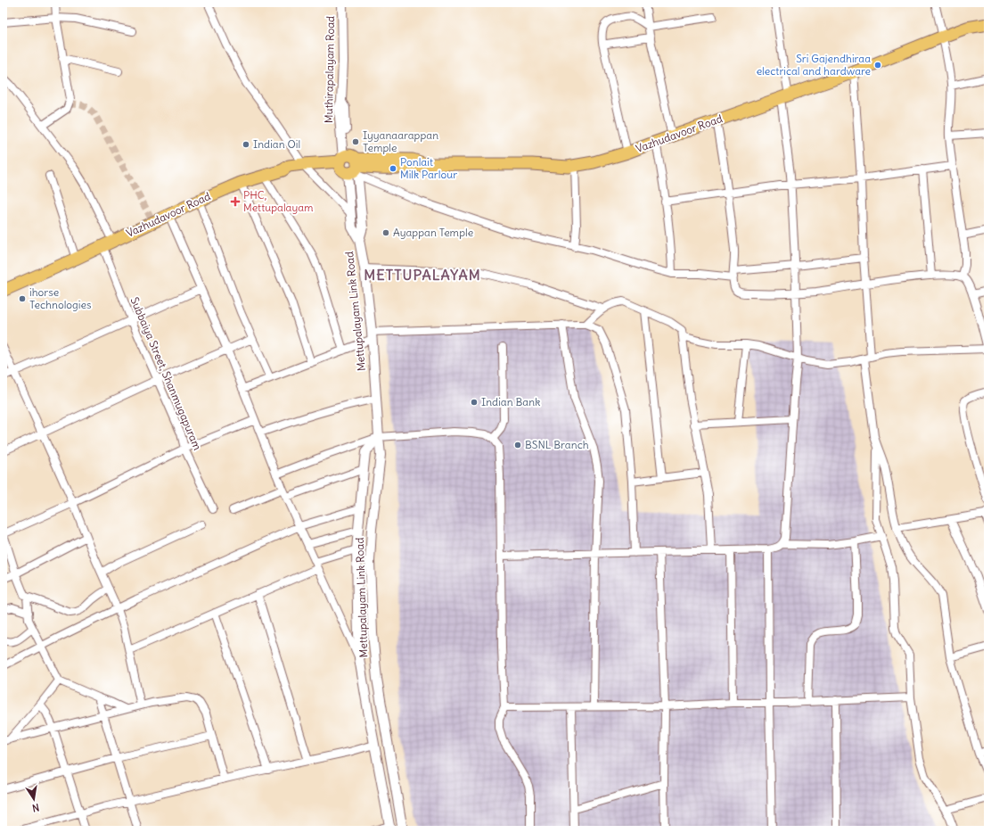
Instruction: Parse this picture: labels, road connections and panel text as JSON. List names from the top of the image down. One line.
{"streets":{"main road":["Vazhudavoor Road"],"street":["Muthirapalayam Road","Mettupalayam Link Road","Subbaiya Street, Shanmugapuram"]},"crossings":[["Muthirapalayam Road","Vazhudavoor Road"],["Muthirapalayam Road","Mettupalayam Link Road"],["Vazhudavoor Road","Mettupalayam Link Road"],["Vazhudavoor Road","Subbaiya Street, Shanmugapuram"]],"districts":["METTUPALAYAM"],"places":{"other":["Sri Gajendhiraa electrical and hardware","Iyyanaarappan Temple","Indian Oil","Ponlait Milk Parlour","Ayappan Temple","ihorse Technologies","Indian Bank","BSNL Branch"],"health":["PHC, Mettupalayam"]},"north":"bottom"}
